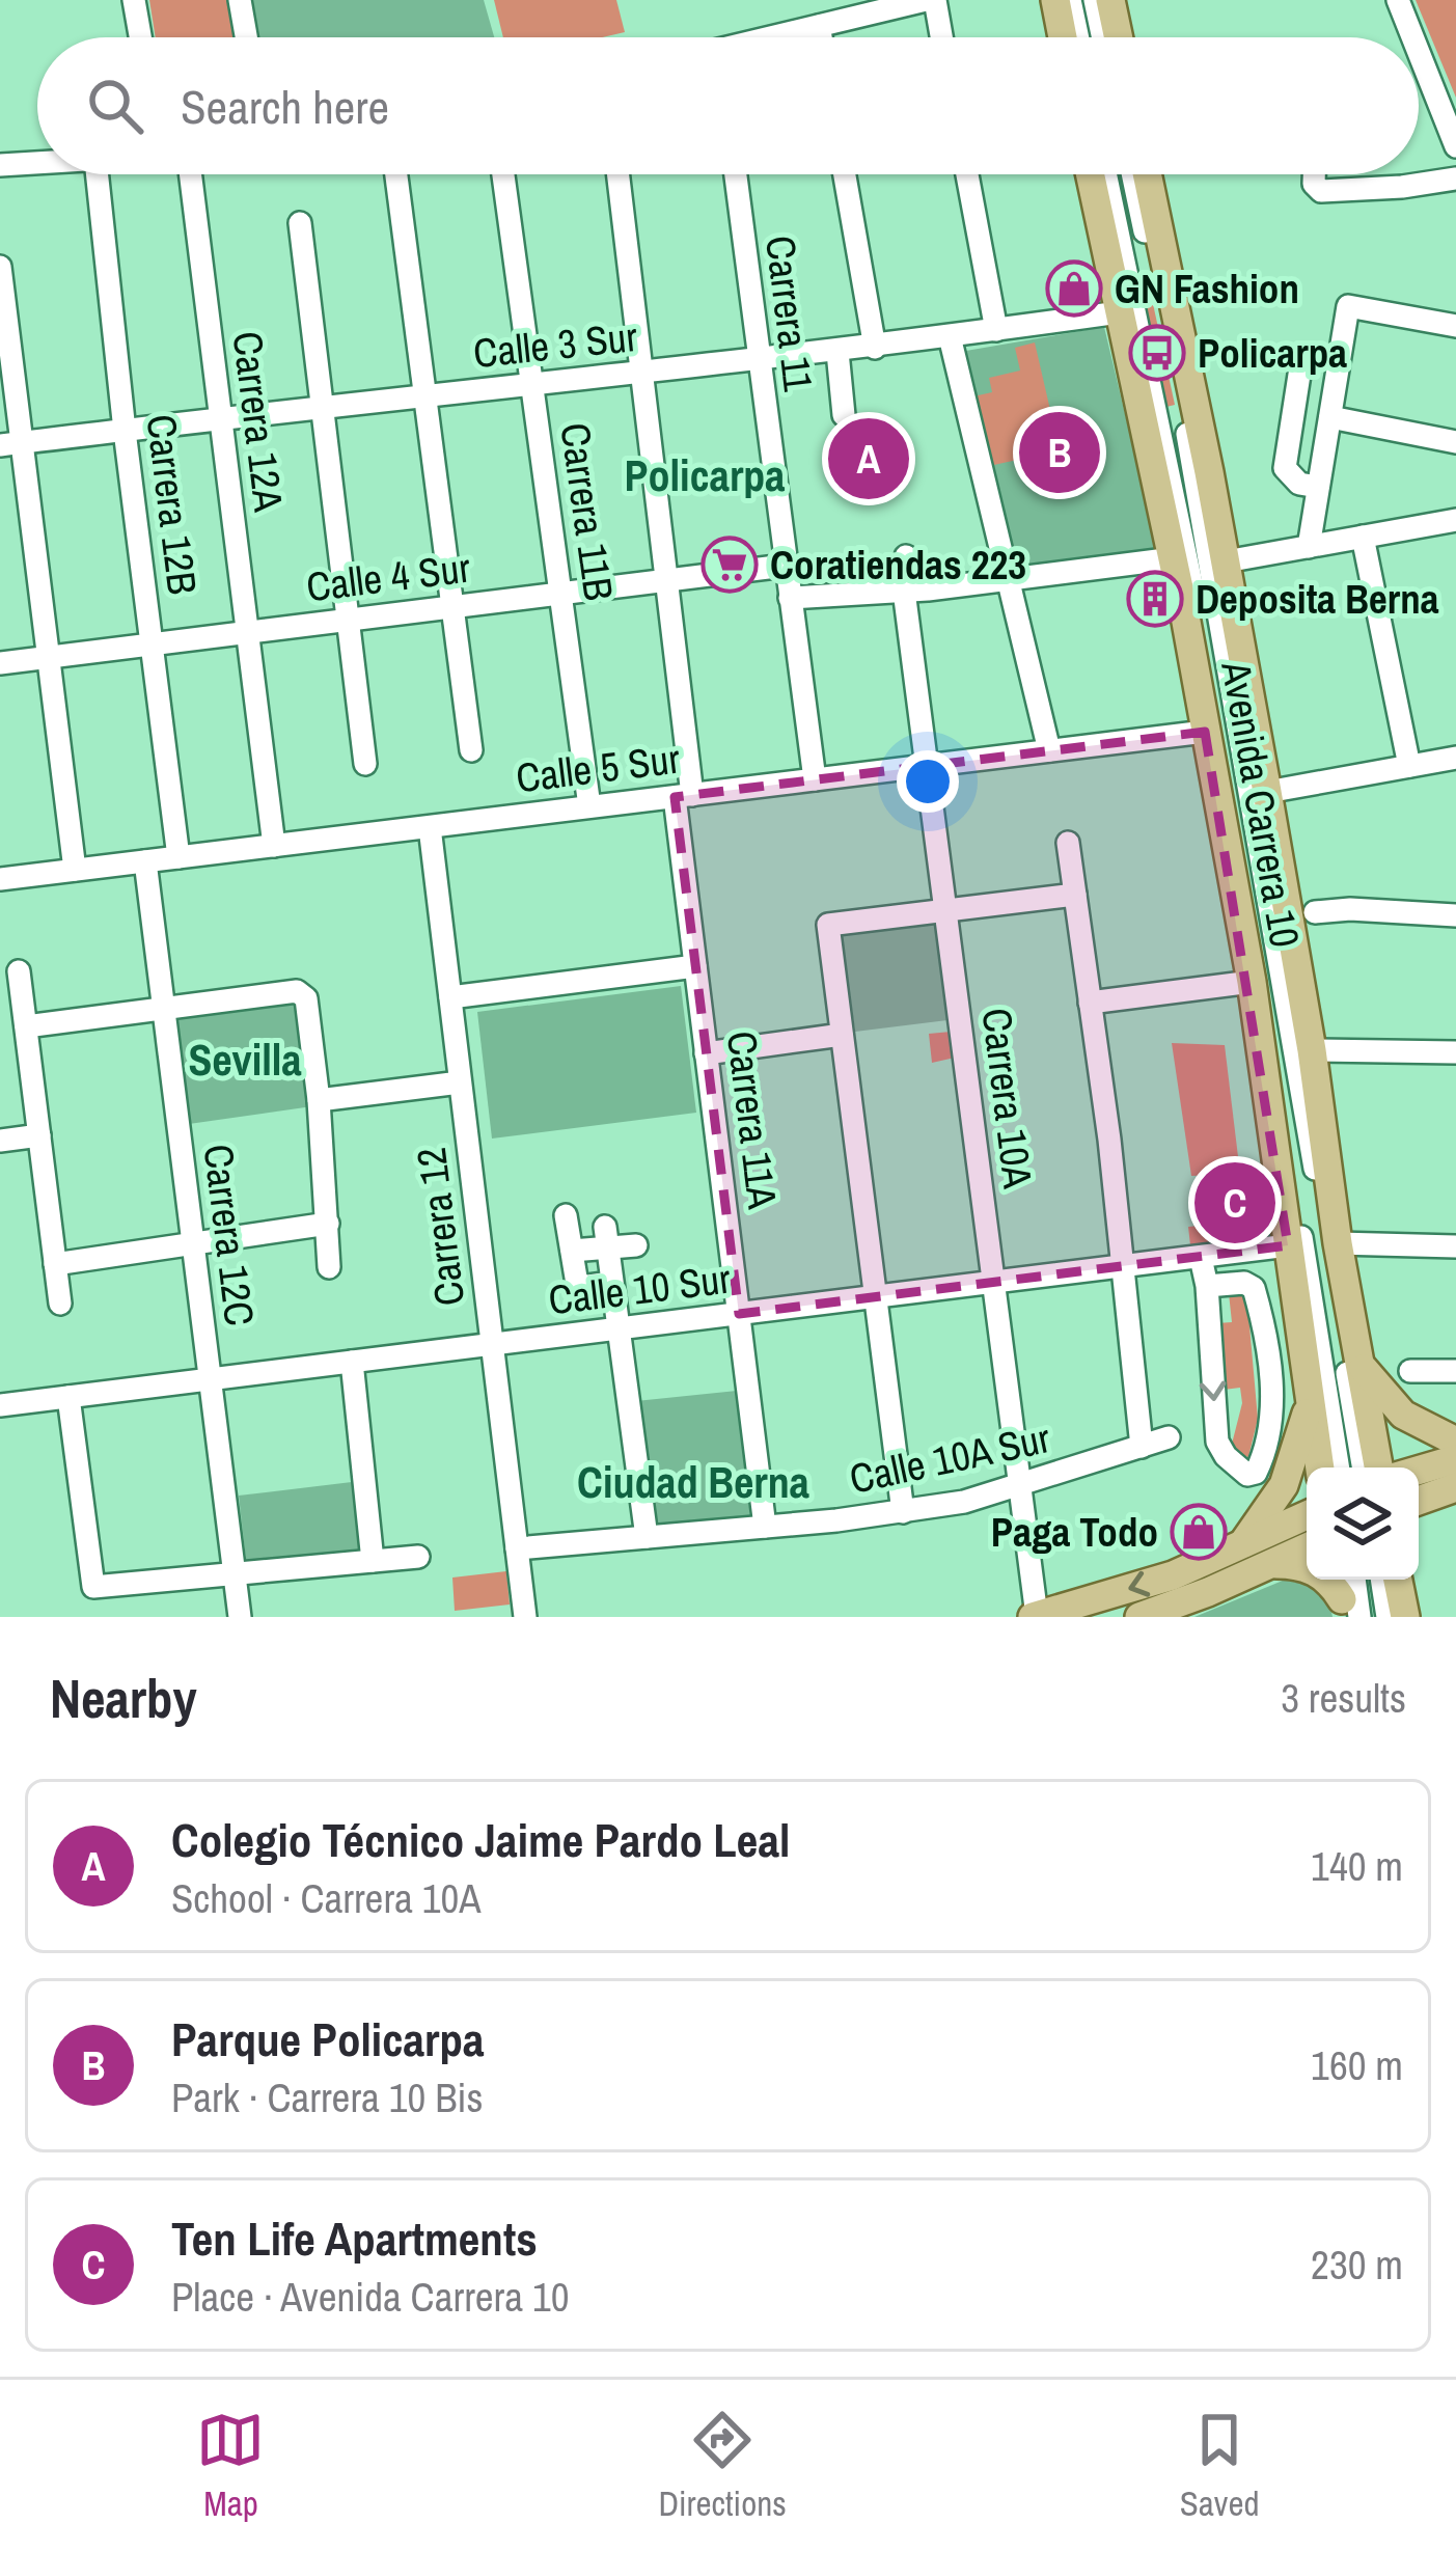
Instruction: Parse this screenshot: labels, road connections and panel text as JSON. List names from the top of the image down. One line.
{"streets":{"main road":["Avenida Carrera 10"],"street":["Carrera 11","Calle 3 Sur","Carrera 12A","Carrera 12B","Carrera 11B","Calle 4 Sur","Calle 5 Sur","Carrera 10A","Carrera 11A","Carrera 12","Carrera 12C","Calle 10 Sur","Calle 10A Sur"]},"crossings":[["Carrera 11","Calle 3 Sur"],["Carrera 11","Calle 4 Sur"],["Carrera 11","Calle 5 Sur"],["Calle 3 Sur","Carrera 12A"],["Calle 3 Sur","Carrera 12B"],["Calle 3 Sur","Carrera 11B"],["Calle 3 Sur","Avenida Carrera 10"],["Calle 3 Sur","Carrera 11A"],["Carrera 12A","Calle 4 Sur"],["Carrera 12A","Calle 5 Sur"],["Carrera 12B","Calle 4 Sur"],["Carrera 12B","Calle 5 Sur"],["Carrera 11B","Calle 4 Sur"],["Carrera 11B","Calle 5 Sur"],["Calle 4 Sur","Carrera 11A"],["Calle 5 Sur","Avenida Carrera 10"],["Calle 5 Sur","Carrera 10A"],["Calle 5 Sur","Carrera 11A"],["Calle 5 Sur","Carrera 12"],["Calle 5 Sur","Carrera 12C"],["Avenida Carrera 10","Calle 10 Sur"],["Carrera 10A","Calle 10 Sur"],["Carrera 10A","Calle 10A Sur"],["Carrera 11A","Calle 10 Sur"],["Carrera 11A","Calle 10A Sur"],["Carrera 12","Calle 10 Sur"],["Carrera 12","Calle 10A Sur"],["Carrera 12C","Calle 10 Sur"]],"districts":["Policarpa","Sevilla","Ciudad Berna"],"places":{"shop":["GN Fashion","Paga Todo"],"bus stop":["Policarpa"],"supermarket":["Coratiendas 223"],"building":["Deposita Berna"]},"page":{"search":"Search here","pins":["B","A","C"],"heading":["Nearby","3 results"],"list":[{"mark":"A","name":"Colegio Técnico Jaime Pardo Leal","note":"School · Carrera 10A","value":"140 m"},{"mark":"B","name":"Parque Policarpa","note":"Park · Carrera 10 Bis","value":"160 m"},{"mark":"C","name":"Ten Life Apartments","note":"Place · Avenida Carrera 10","value":"230 m"}],"nav":["Map","Directions","Saved"]}}
